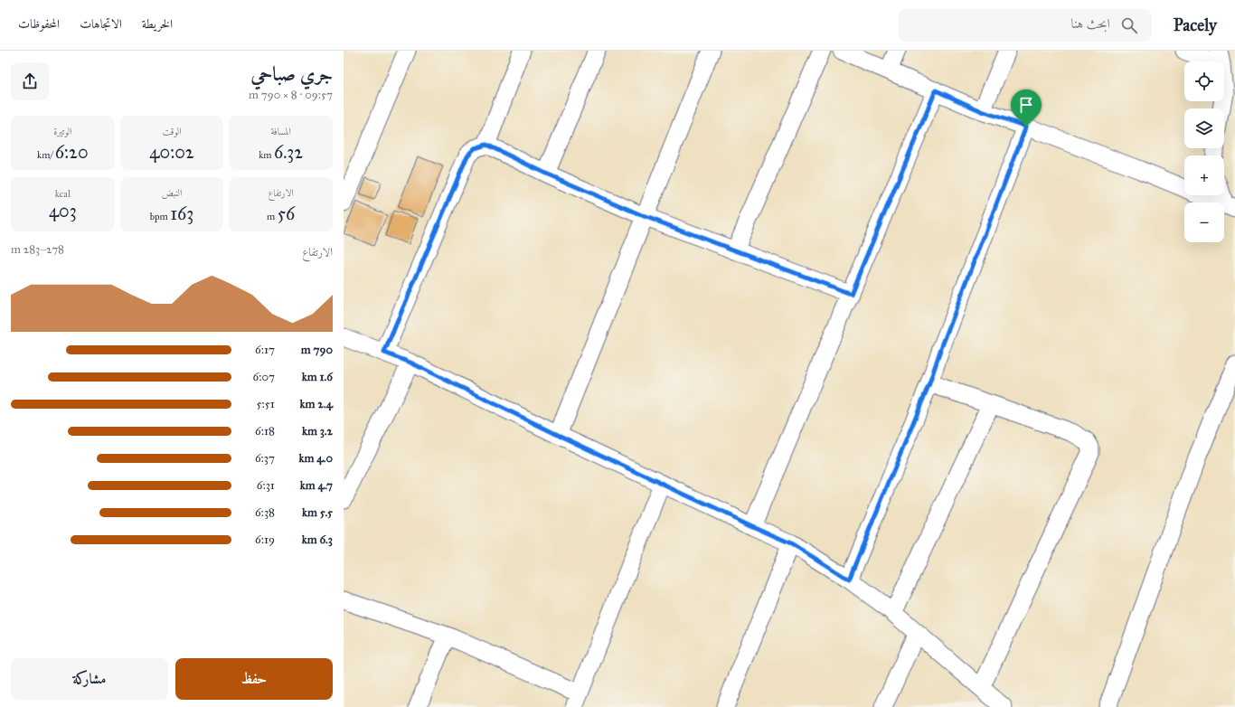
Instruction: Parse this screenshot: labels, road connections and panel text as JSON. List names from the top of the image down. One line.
{"page":{"header":"Pacely","search":"ابحث هنا","nav":["الخريطة","الاتجاهات","المحفوظات"],"heading":["جري صباحي","09:57 · 8 × 790 m"],"map_buttons":["+","−"],"stats":[["المسافة","6.32 km"],["الوقت","40:02"],["الوتيرة","6:20 /km"],["الارتفاع","56 m"],["النبض","163 bpm"],["kcal","403"]],"chart":["الارتفاع","278–283 m"],"list":[{"name":"790 m","note":"6:17"},{"name":"1.6 km","note":"6:07"},{"name":"2.4 km","note":"5:51"},{"name":"3.2 km","note":"6:18"},{"name":"4.0 km","note":"6:37"},{"name":"4.7 km","note":"6:31"},{"name":"5.5 km","note":"6:38"},{"name":"6.3 km","note":"6:19"}],"buttons":["حفظ","مشاركة"]}}
